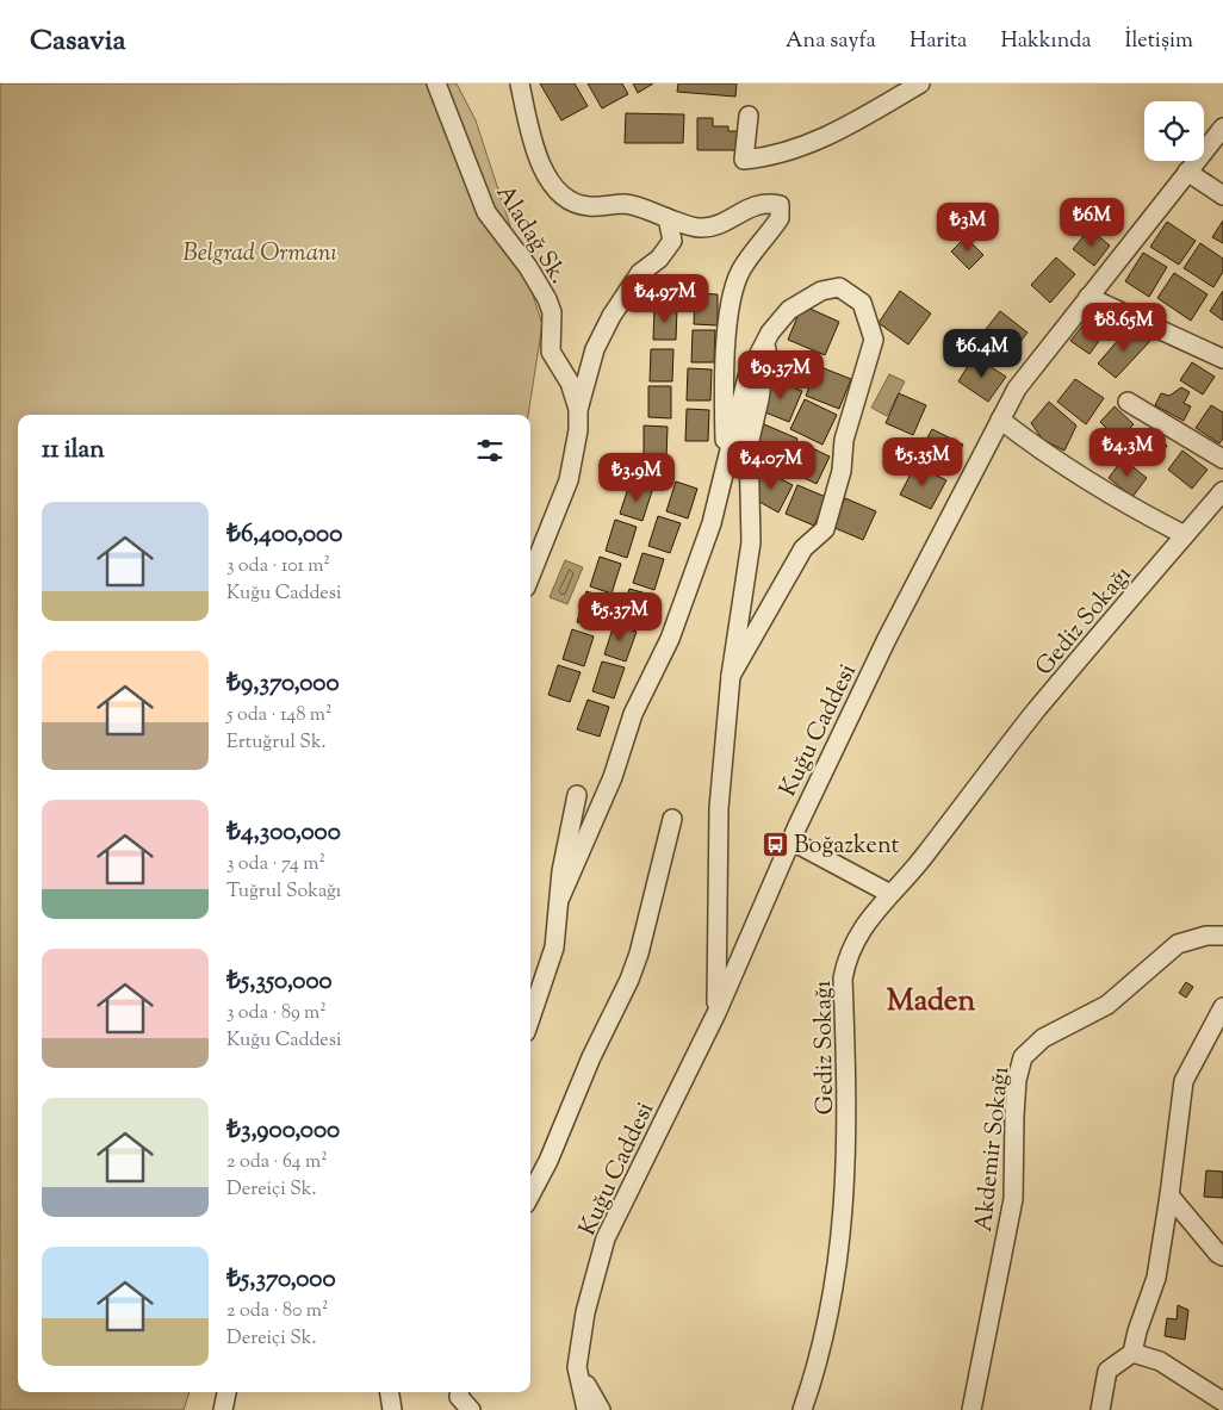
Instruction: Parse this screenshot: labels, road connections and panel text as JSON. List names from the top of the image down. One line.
{"streets":{"street":["Aladağ Sk.","Gediz Sokağı","Kuğu Caddesi","Akdemir Sokağı"]},"districts":["Maden"],"parks":["Belgrad Ormanı"],"places":{"bus stop":["Boğazkent"]},"page":{"header":"Casavia","nav":["Ana sayfa","Harita","Hakkında","İletişim"],"price":["₺6M","₺3M","₺4.97M","₺8.65M","₺6.4M","₺9.37M","₺4.3M","₺5.35M","₺4.07M","₺3.9M","₺5.37M"],"heading":"11 ilan","list":[{"name":"₺6,400,000","note":"3 oda · 101 m² · Kuğu Caddesi"},{"name":"₺9,370,000","note":"5 oda · 148 m² · Ertuğrul Sk."},{"name":"₺4,300,000","note":"3 oda · 74 m² · Tuğrul Sokağı"},{"name":"₺5,350,000","note":"3 oda · 89 m² · Kuğu Caddesi"},{"name":"₺3,900,000","note":"2 oda · 64 m² · Dereiçi Sk."},{"name":"₺5,370,000","note":"2 oda · 80 m² · Dereiçi Sk."}]}}
